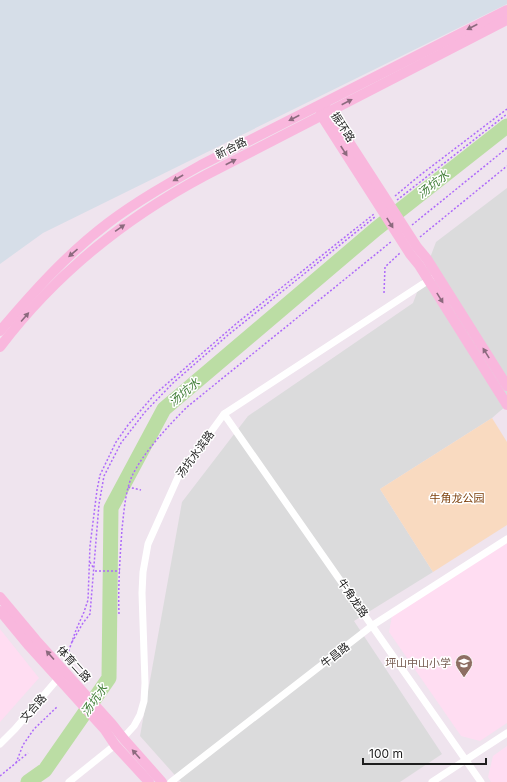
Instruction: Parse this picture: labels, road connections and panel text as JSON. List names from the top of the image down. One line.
{"streets":{"street":["振环路","新合路","汤坑水滨路","牛角龙路","牛昌路","体育二路","文合路"]},"crossings":[["振环路","新合路"],["振环路","汤坑水滨路"],["汤坑水滨路","牛角龙路"],["汤坑水滨路","体育二路"],["牛角龙路","牛昌路"],["体育二路","文合路"]],"water":["汤坑水"],"parks":["牛角龙公园"],"places":{"school or university":["坪山中山小学"]},"scale_bar":"100 m"}
